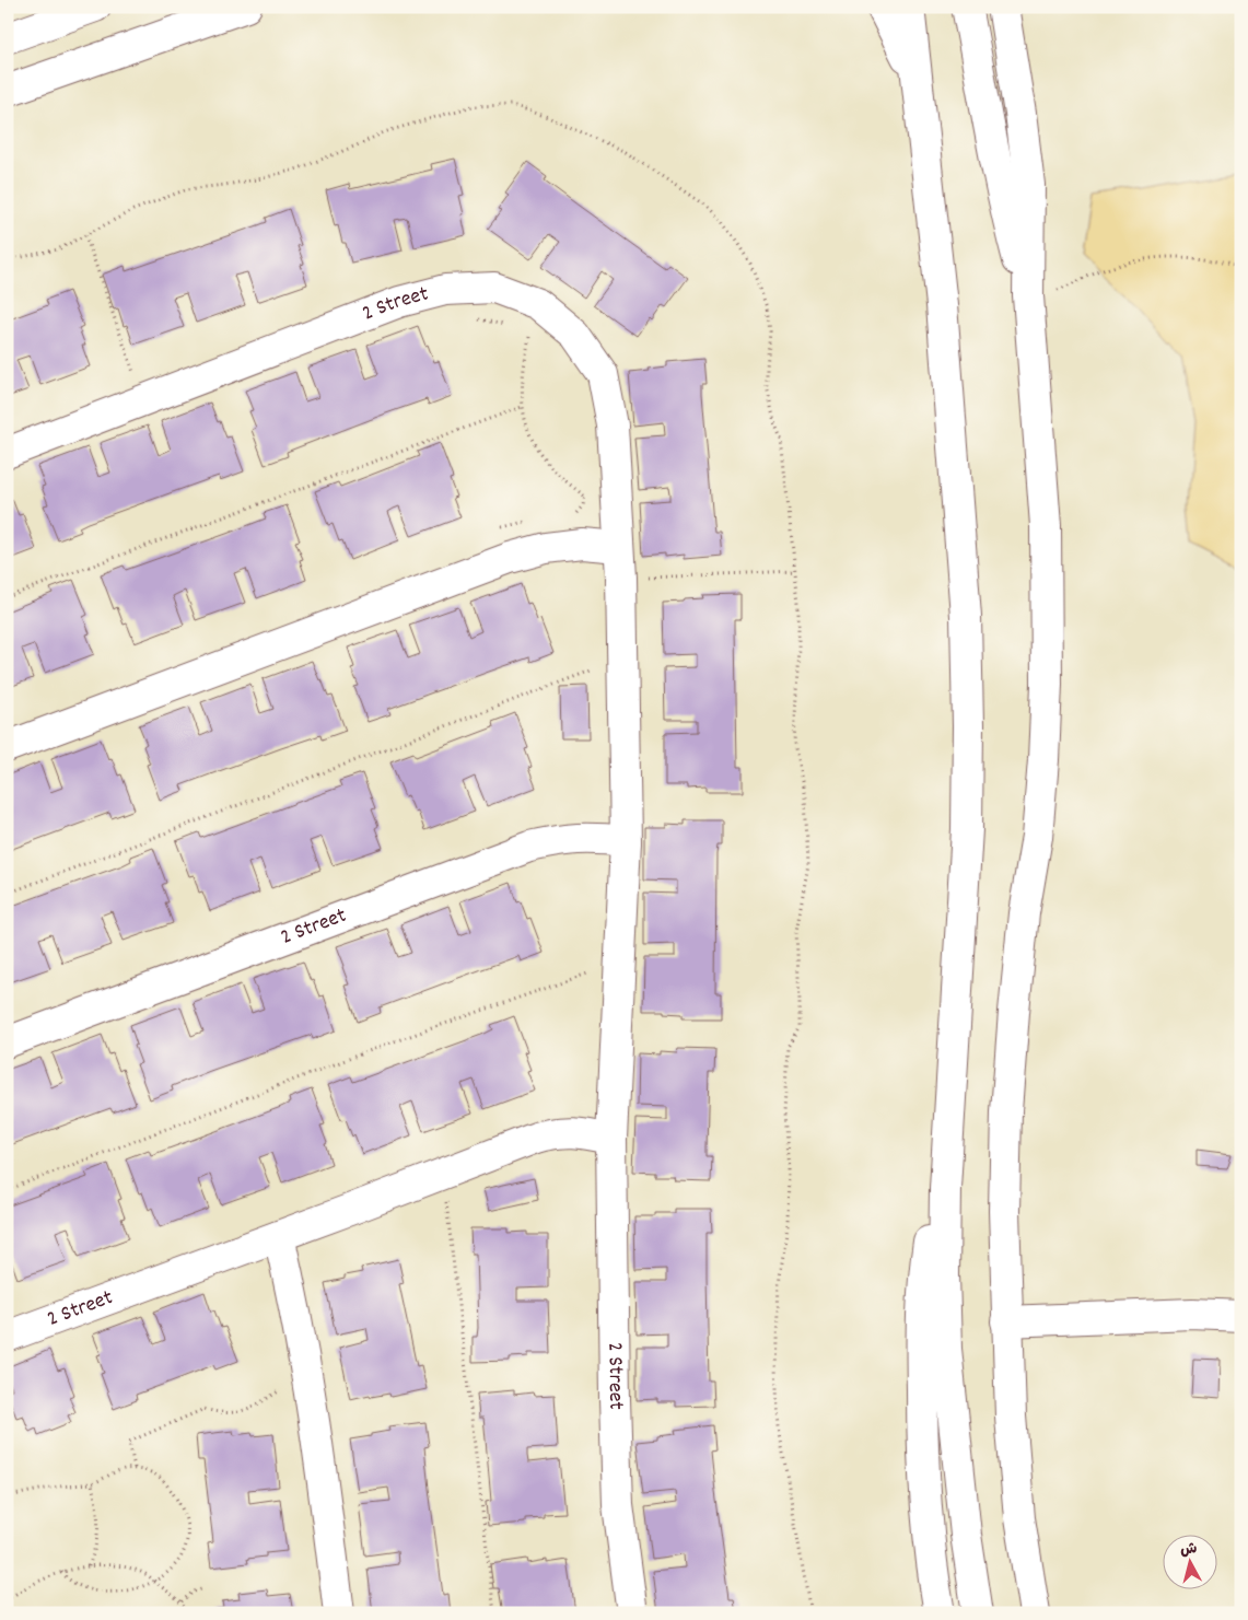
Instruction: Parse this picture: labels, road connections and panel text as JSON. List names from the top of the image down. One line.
{"streets":{"street":["2 Street"]},"north":"top"}
